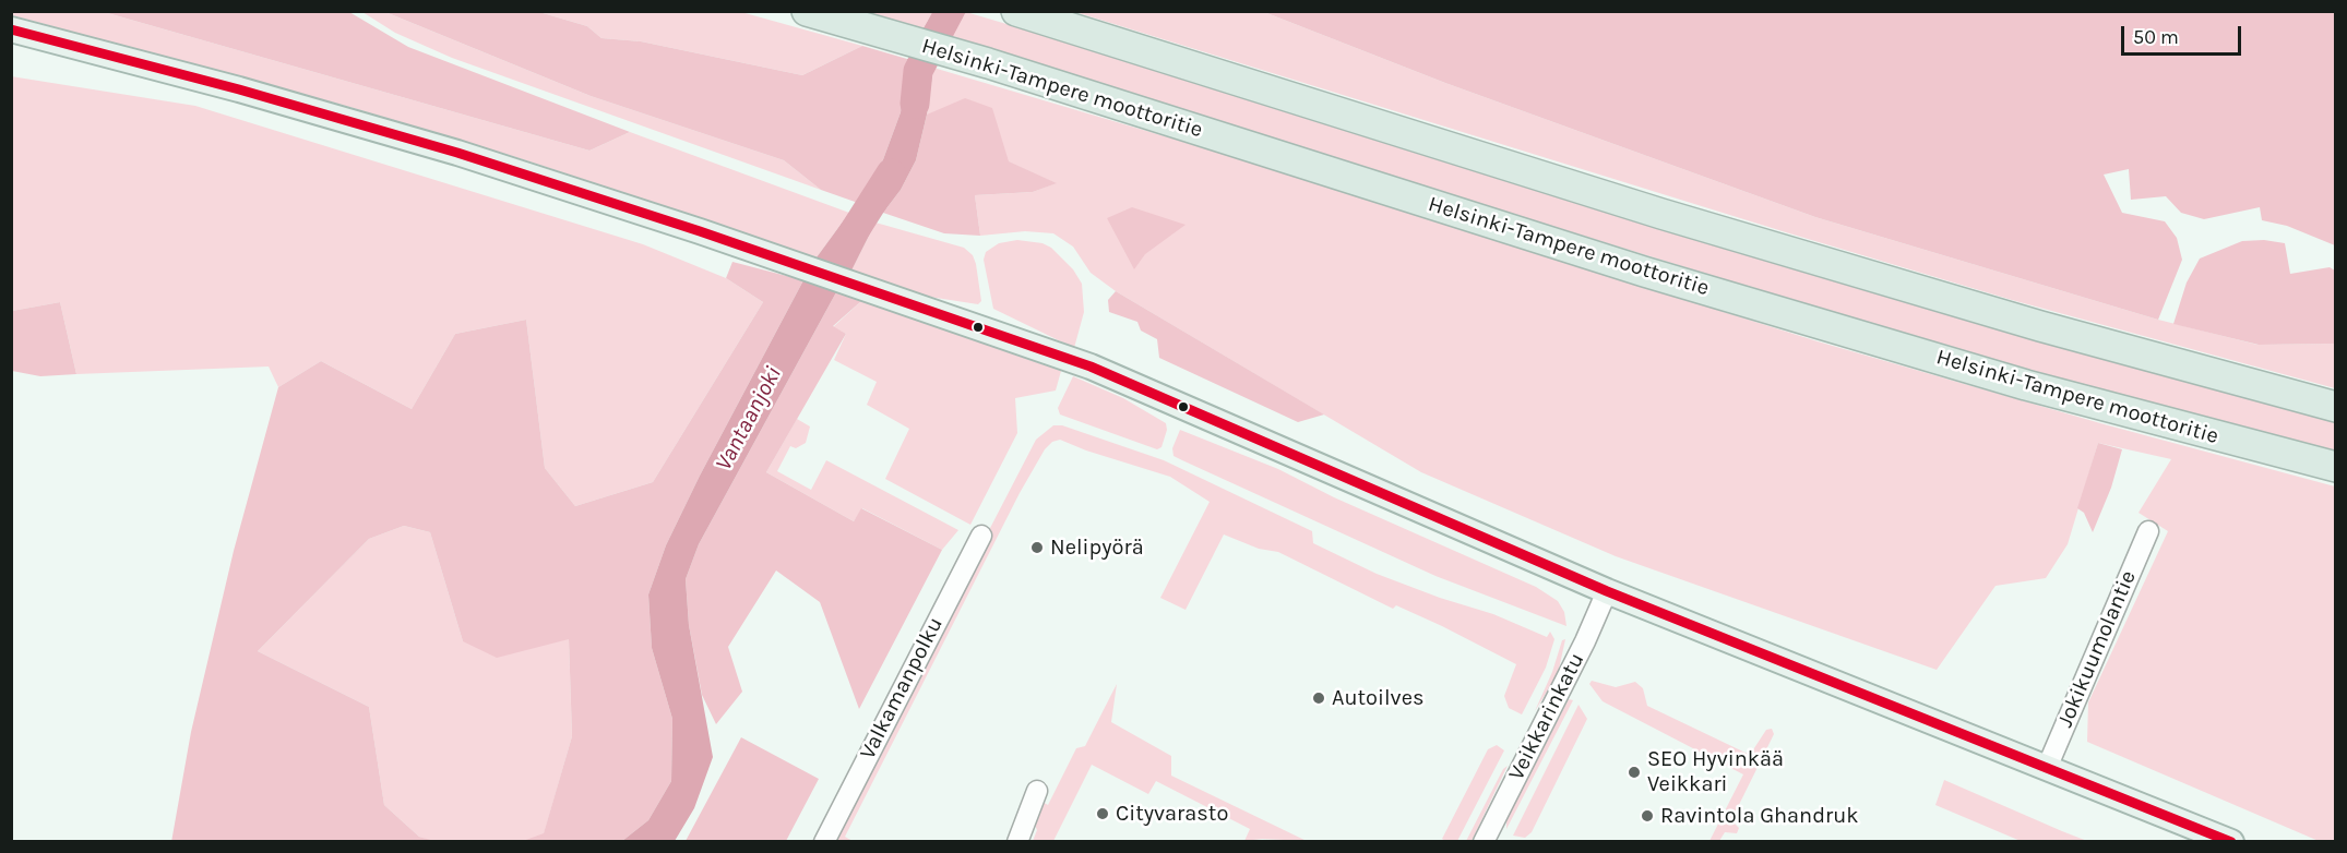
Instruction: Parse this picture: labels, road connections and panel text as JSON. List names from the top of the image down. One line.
{"streets":{"highway":["Helsinki-Tampere moottoritie"],"street":["Jokikuumolantie","Valkamanpolku","Veikkarinkatu"]},"water":["Vantaanjoki"],"places":["Nelipyörä","Autoilves","SEO Hyvinkää Veikkari","Cityvarasto","Ravintola Ghandruk"],"scale_bar":"50 m"}
